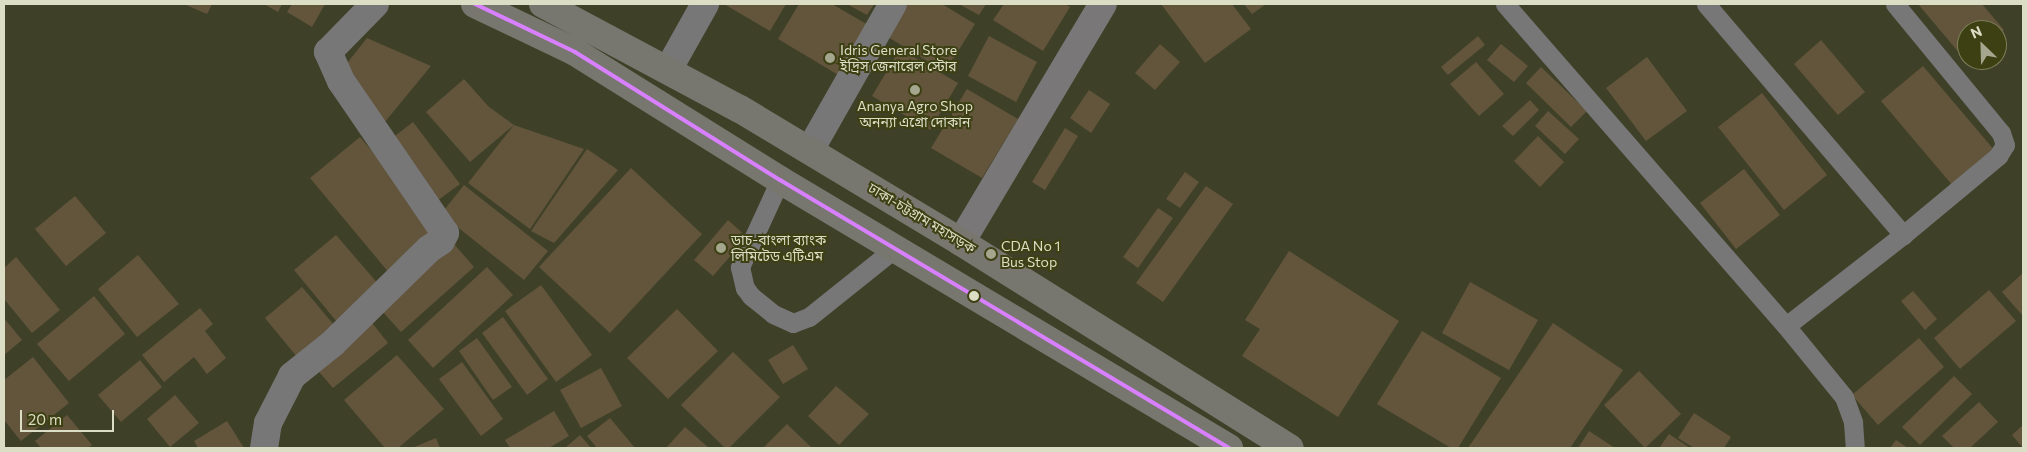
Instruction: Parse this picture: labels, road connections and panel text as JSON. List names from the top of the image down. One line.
{"streets":{"highway":["ঢাকা-চট্টগ্রাম মহাসড়ক"]},"places":["Idris General Store ইদ্রিস জেনারেল স্টোর","Ananya Agro Shop অনন্যা এগ্রো দোকান","ডাচ-বাংলা ব্যাংক লিমিটেড এটিএম","CDA No 1 Bus Stop"],"scale_bar":"20 m","north":"top left"}
